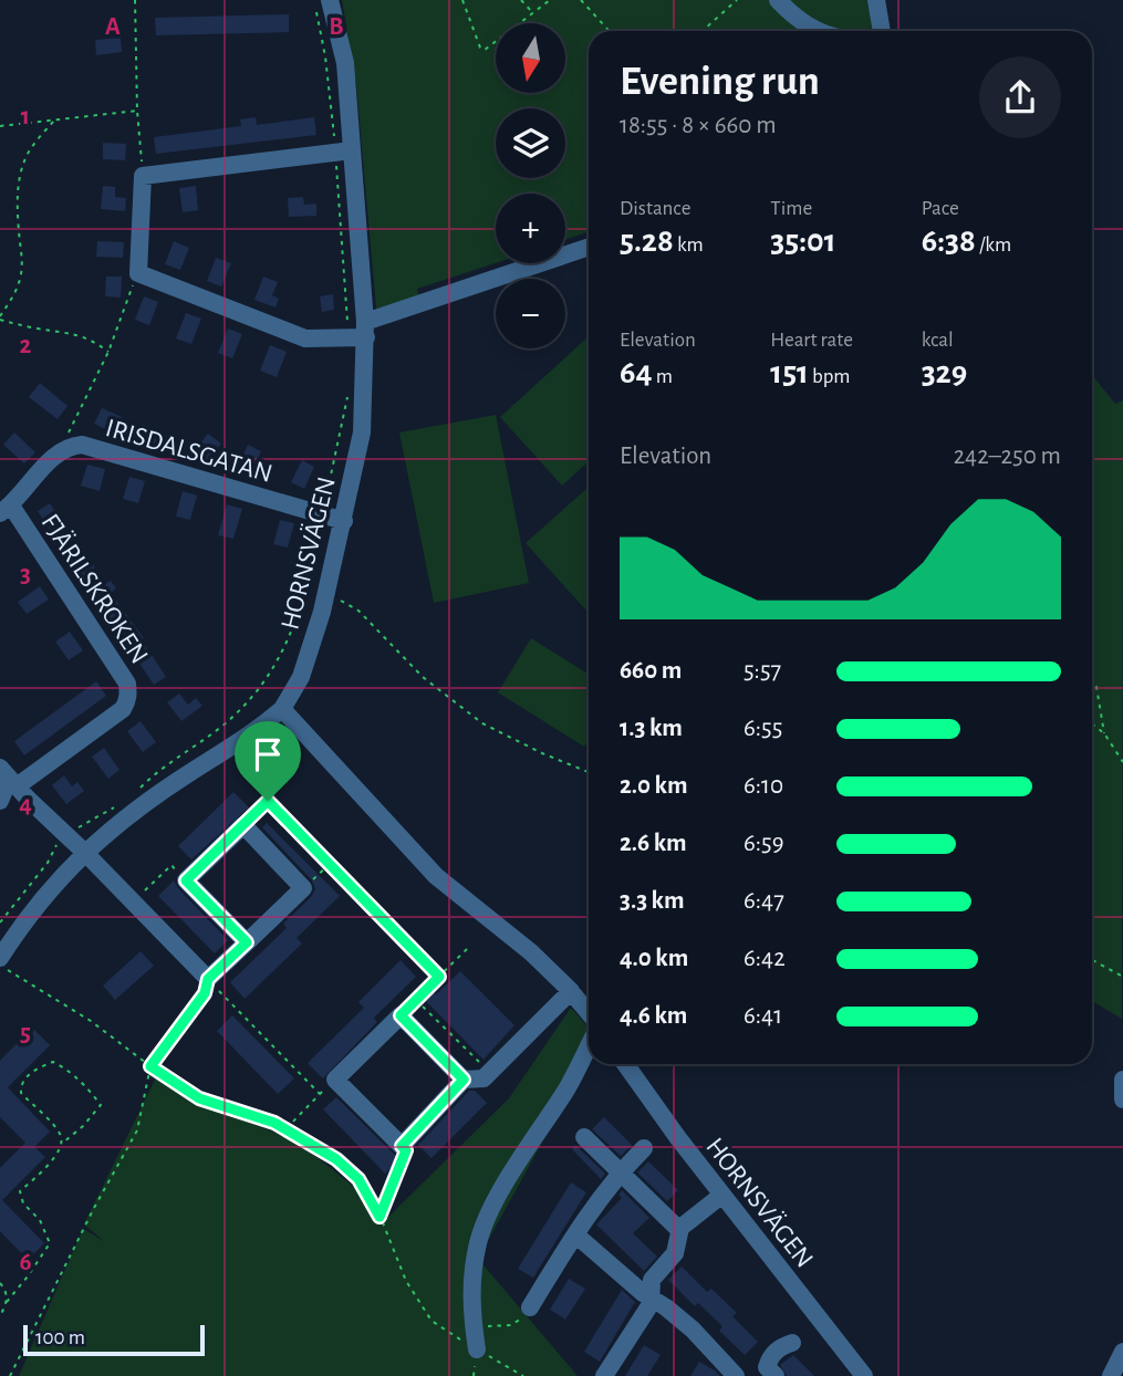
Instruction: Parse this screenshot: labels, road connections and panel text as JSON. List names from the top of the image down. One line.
{"streets":{"street":["IRISDALSGATAN","HORNSVÄGEN","FJÄRILSKROKEN"]},"crossings":[["IRISDALSGATAN","HORNSVÄGEN"]],"scale_bar":"100 m","north":"bottom","page":{"map_buttons":["+","−"],"heading":["Evening run","18:55 · 8 × 660 m"],"stats":[["Distance","5.28 km"],["Time","35:01"],["Pace","6:38 /km"],["Elevation","64 m"],["Heart rate","151 bpm"],["kcal","329"]],"chart":["Elevation","242–250 m"],"list":[{"name":"660 m","note":"5:57"},{"name":"1.3 km","note":"6:55"},{"name":"2.0 km","note":"6:10"},{"name":"2.6 km","note":"6:59"},{"name":"3.3 km","note":"6:47"},{"name":"4.0 km","note":"6:42"},{"name":"4.6 km","note":"6:41"}],"scale":"100 m"},"grid":{"columns":["A","B"],"rows":["1","2","3","4","5","6"]}}
